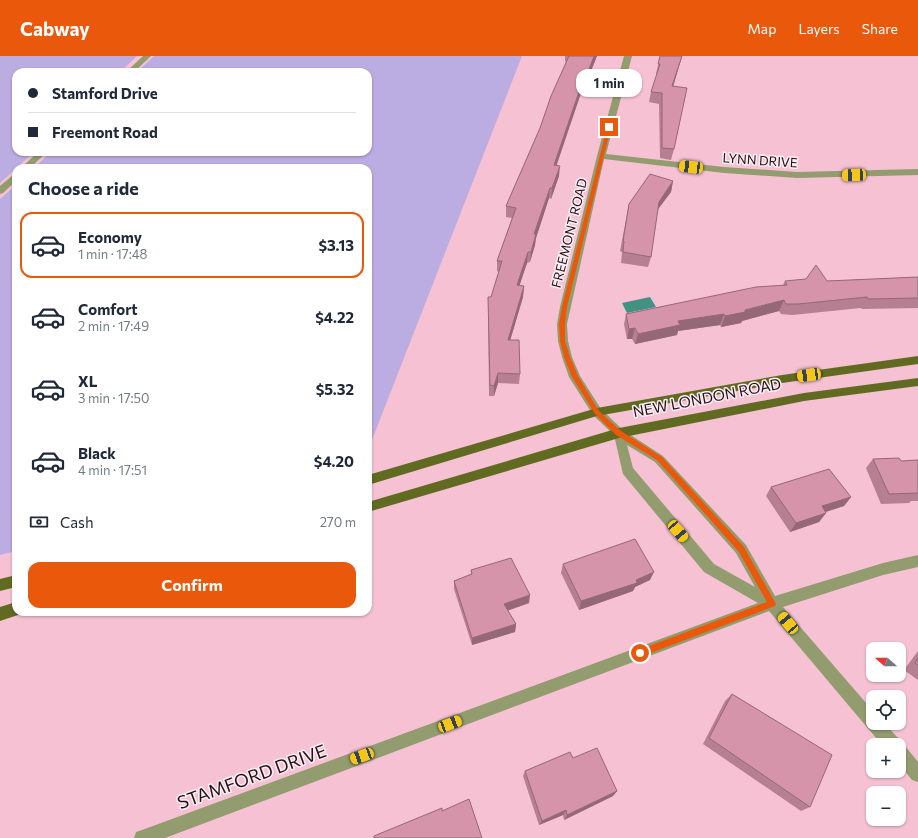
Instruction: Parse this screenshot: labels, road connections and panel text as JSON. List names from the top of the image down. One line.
{"streets":{"main road":["NEW LONDON ROAD"],"street":["LYNN DRIVE","FREEMONT ROAD","STAMFORD DRIVE"]},"crossings":[["LYNN DRIVE","FREEMONT ROAD"],["FREEMONT ROAD","NEW LONDON ROAD"],["FREEMONT ROAD","STAMFORD DRIVE"]],"north":"left","page":{"header":"Cabway","nav":["Map","Layers","Share"],"banner":["Stamford Drive","Freemont Road"],"bubble":"1 min","heading":"Choose a ride","list":[{"name":"Economy","note":"1 min · 17:48","value":"$3.13"},{"name":"Comfort","note":"2 min · 17:49","value":"$4.22"},{"name":"XL","note":"3 min · 17:50","value":"$5.32"},{"name":"Black","note":"4 min · 17:51","value":"$4.20"}],"pay":["Cash","270 m"],"buttons":"Confirm","map_buttons":["+","−"]}}
